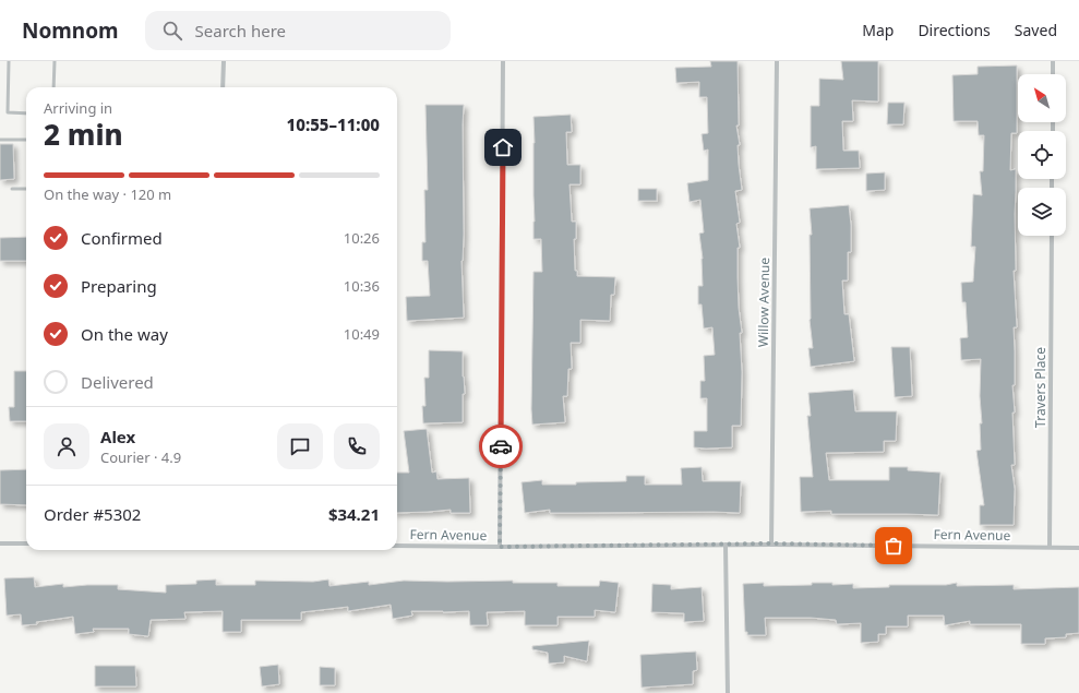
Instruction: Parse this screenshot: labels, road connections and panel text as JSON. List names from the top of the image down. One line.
{"streets":{"street":["Willow Avenue","Travers Place","Fern Avenue"]},"crossings":[["Willow Avenue","Fern Avenue"],["Travers Place","Fern Avenue"]],"north":"top left","page":{"header":"Nomnom","search":"Search here","nav":["Map","Directions","Saved"],"heading":["2 min","Arriving in","10:55–11:00"],"panel":["Alex","Courier · 4.9","Order #5302","$34.21"],"bar":"On the way · 120 m","list":[["Confirmed","10:26"],["Preparing","10:36"],["On the way","10:49"],"Delivered"]}}
